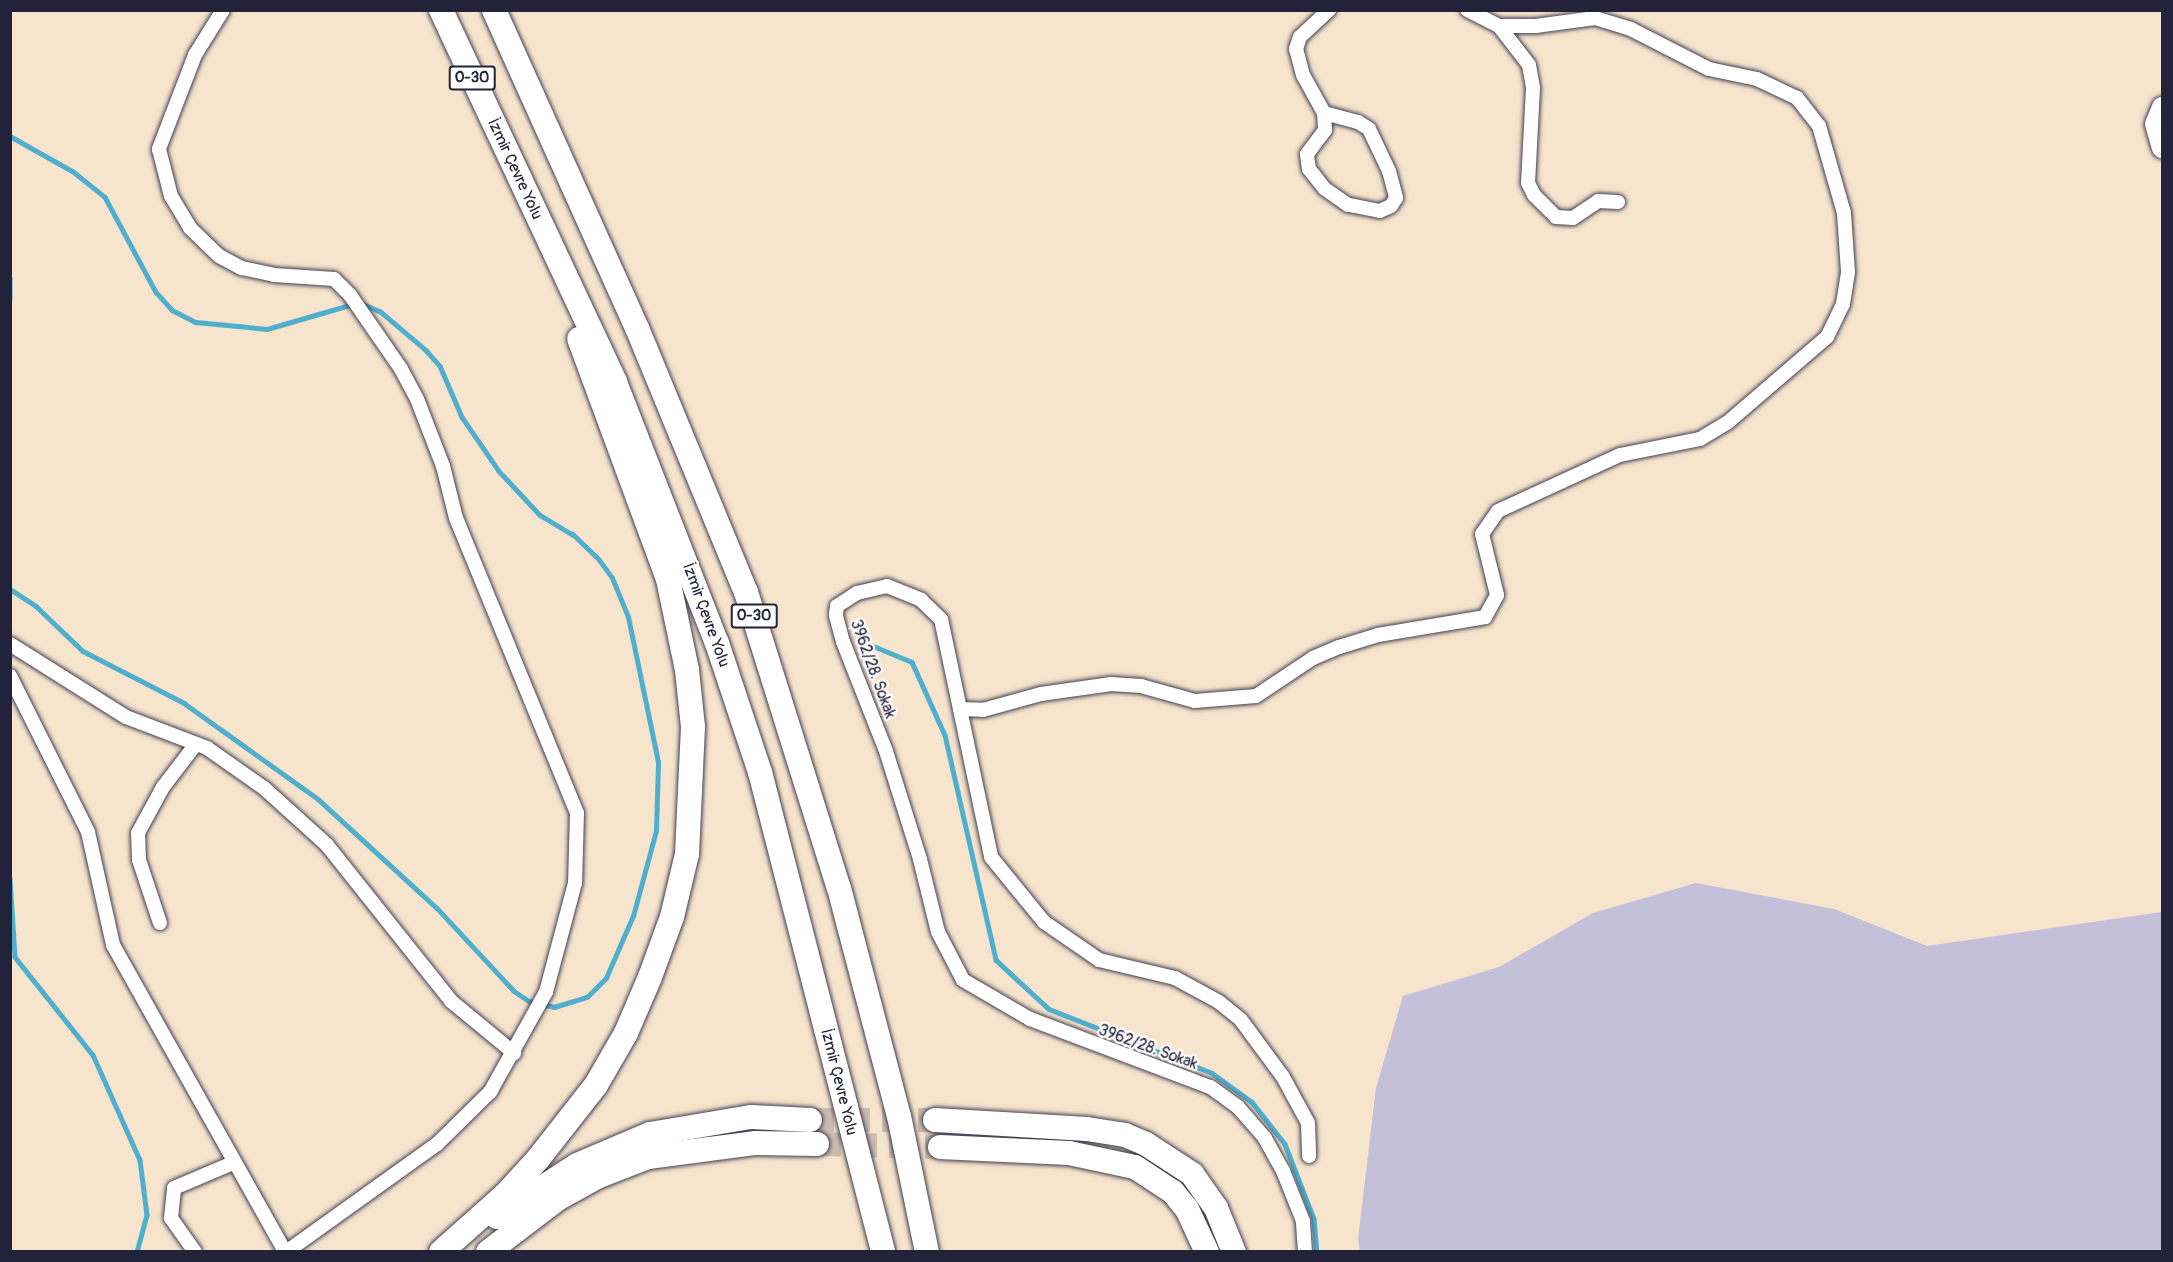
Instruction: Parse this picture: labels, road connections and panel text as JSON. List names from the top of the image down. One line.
{"streets":{"highway":["O-30","İzmir Çevre Yolu"],"street":["3962/28. Sokak"]}}
